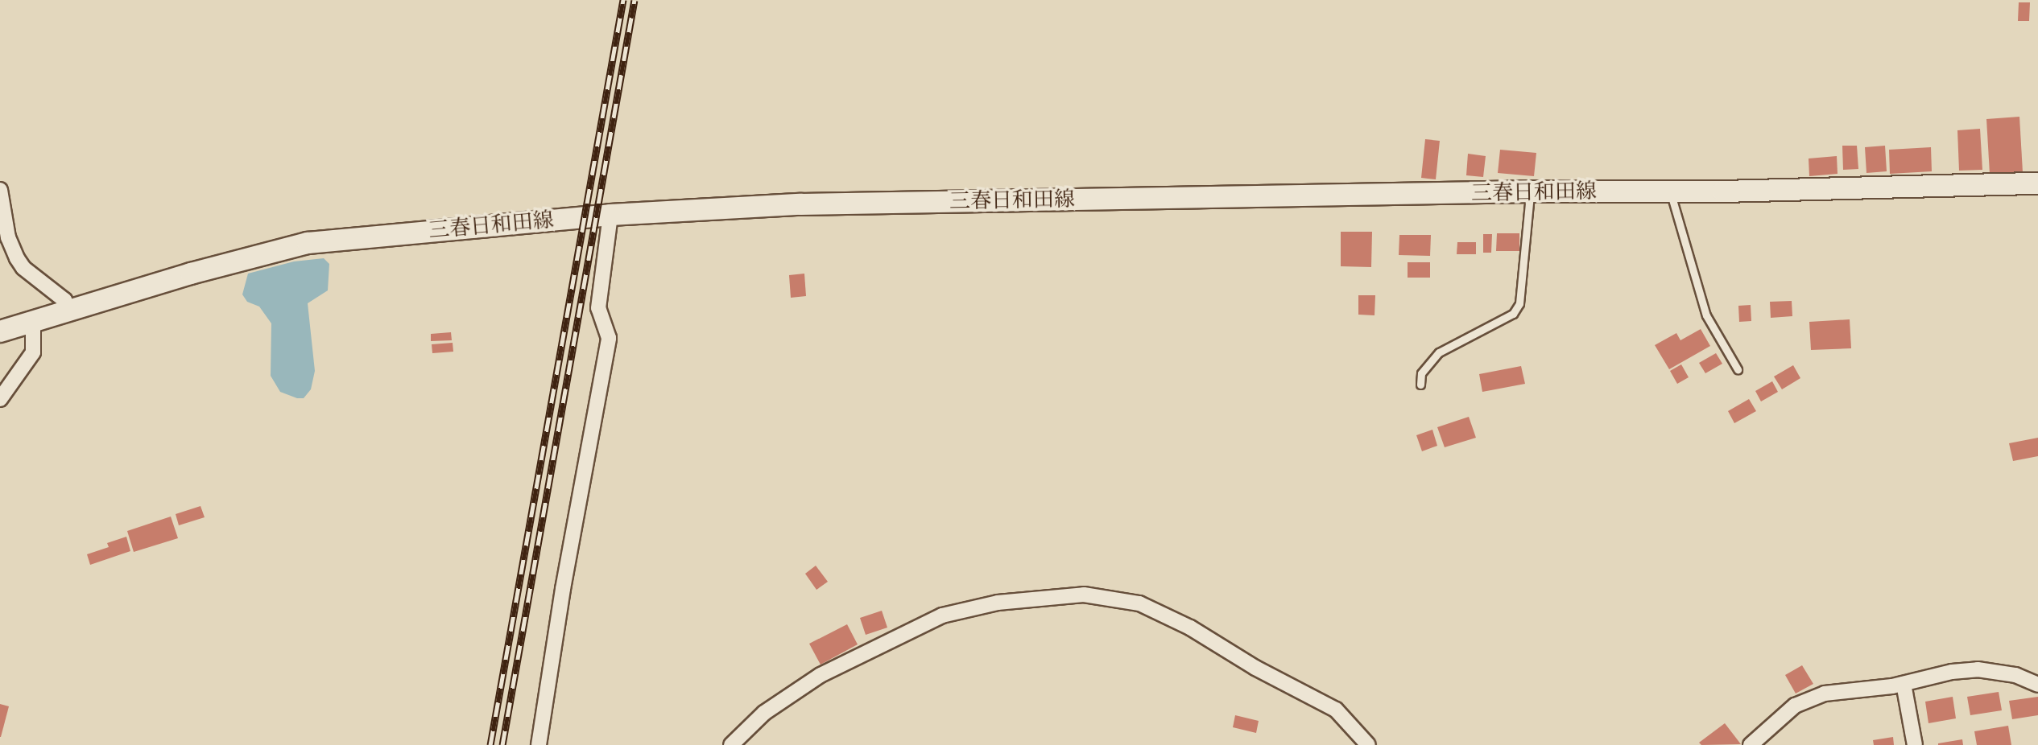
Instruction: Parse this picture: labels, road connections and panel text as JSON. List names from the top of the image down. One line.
{"streets":{"main road":["三春日和田線"]}}
